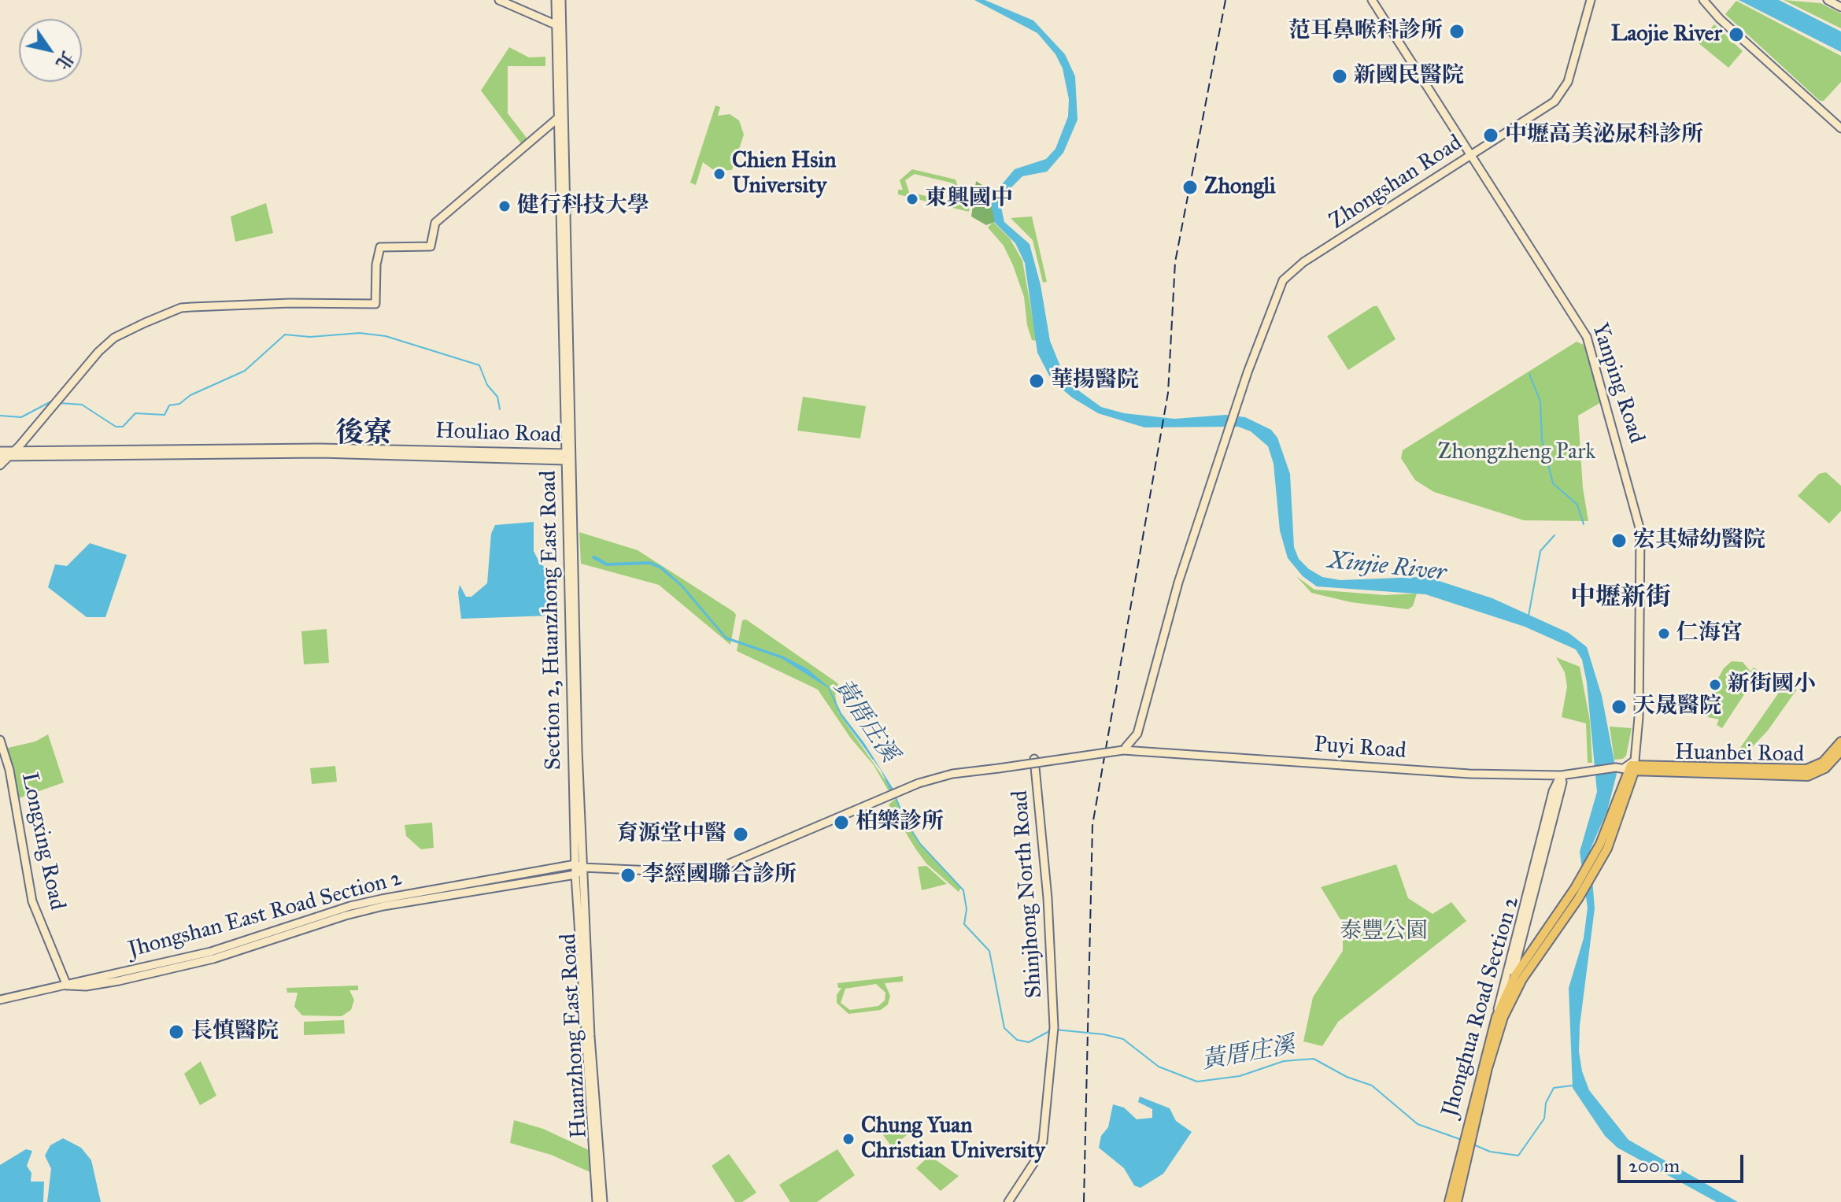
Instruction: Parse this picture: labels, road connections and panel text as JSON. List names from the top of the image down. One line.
{"streets":{"main road":["Yanping Road","Huanbei Road","Jhonghua Road Section 2"],"street":["Zhongshan Road","Houliao Road","Section 2, Huanzhong East Road","Puyi Road","Longxing Road","Shinjhong North Road","Jhongshan East Road Section 2","Huanzhong East Road"]},"crossings":[["Zhongshan Road","Yanping Road"],["Zhongshan Road","Puyi Road"],["Yanping Road","Puyi Road"],["Yanping Road","Huanbei Road"],["Houliao Road","Section 2, Huanzhong East Road"],["Section 2, Huanzhong East Road","Jhongshan East Road Section 2"],["Section 2, Huanzhong East Road","Huanzhong East Road"],["Puyi Road","Huanbei Road"],["Puyi Road","Jhongshan East Road Section 2"],["Puyi Road","Jhonghua Road Section 2"],["Longxing Road","Jhongshan East Road Section 2"],["Jhongshan East Road Section 2","Huanzhong East Road"]],"districts":["後寮","中壢新街"],"water":["Xinjie River","黃厝庄溪"],"parks":["Zhongzheng Park","泰豐公園"],"places":["范耳鼻喉科診所","Laojie River","新國民醫院","中壢高美泌尿科診所","Chien Hsin University","Zhongli","東興國中","健行科技大學","華揚醫院","宏其婦幼醫院","仁海宮","新街國小","天晟醫院","柏樂診所","育源堂中醫","李經國聯合診所","長慎醫院","Chung Yuan Christian University"],"scale_bar":"200 m","north":"bottom right"}
